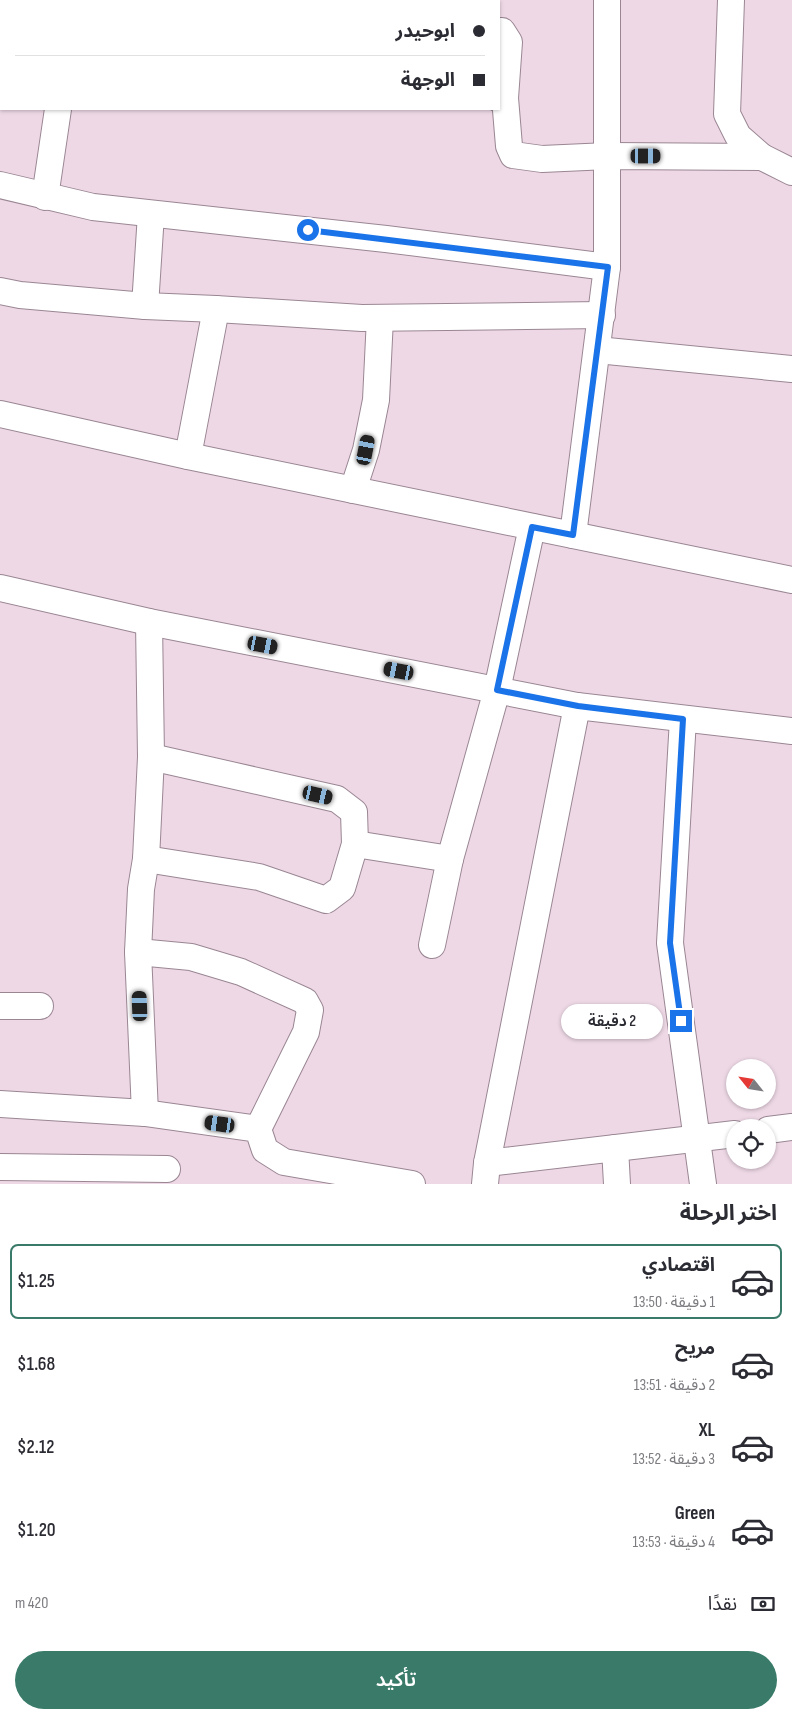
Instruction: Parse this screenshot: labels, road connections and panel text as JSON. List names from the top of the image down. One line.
{"north":"top left","page":{"banner":["ابوحيدر","الوجهة"],"bubble":"2 دقيقة","heading":"اختر الرحلة","list":[{"name":"اقتصادي","note":"1 دقيقة · 13:50","value":"$1.25"},{"name":"مريح","note":"2 دقيقة · 13:51","value":"$1.68"},{"name":"XL","note":"3 دقيقة · 13:52","value":"$2.12"},{"name":"Green","note":"4 دقيقة · 13:53","value":"$1.20"}],"pay":["نقدًا","420 m"],"buttons":"تأكيد"}}
